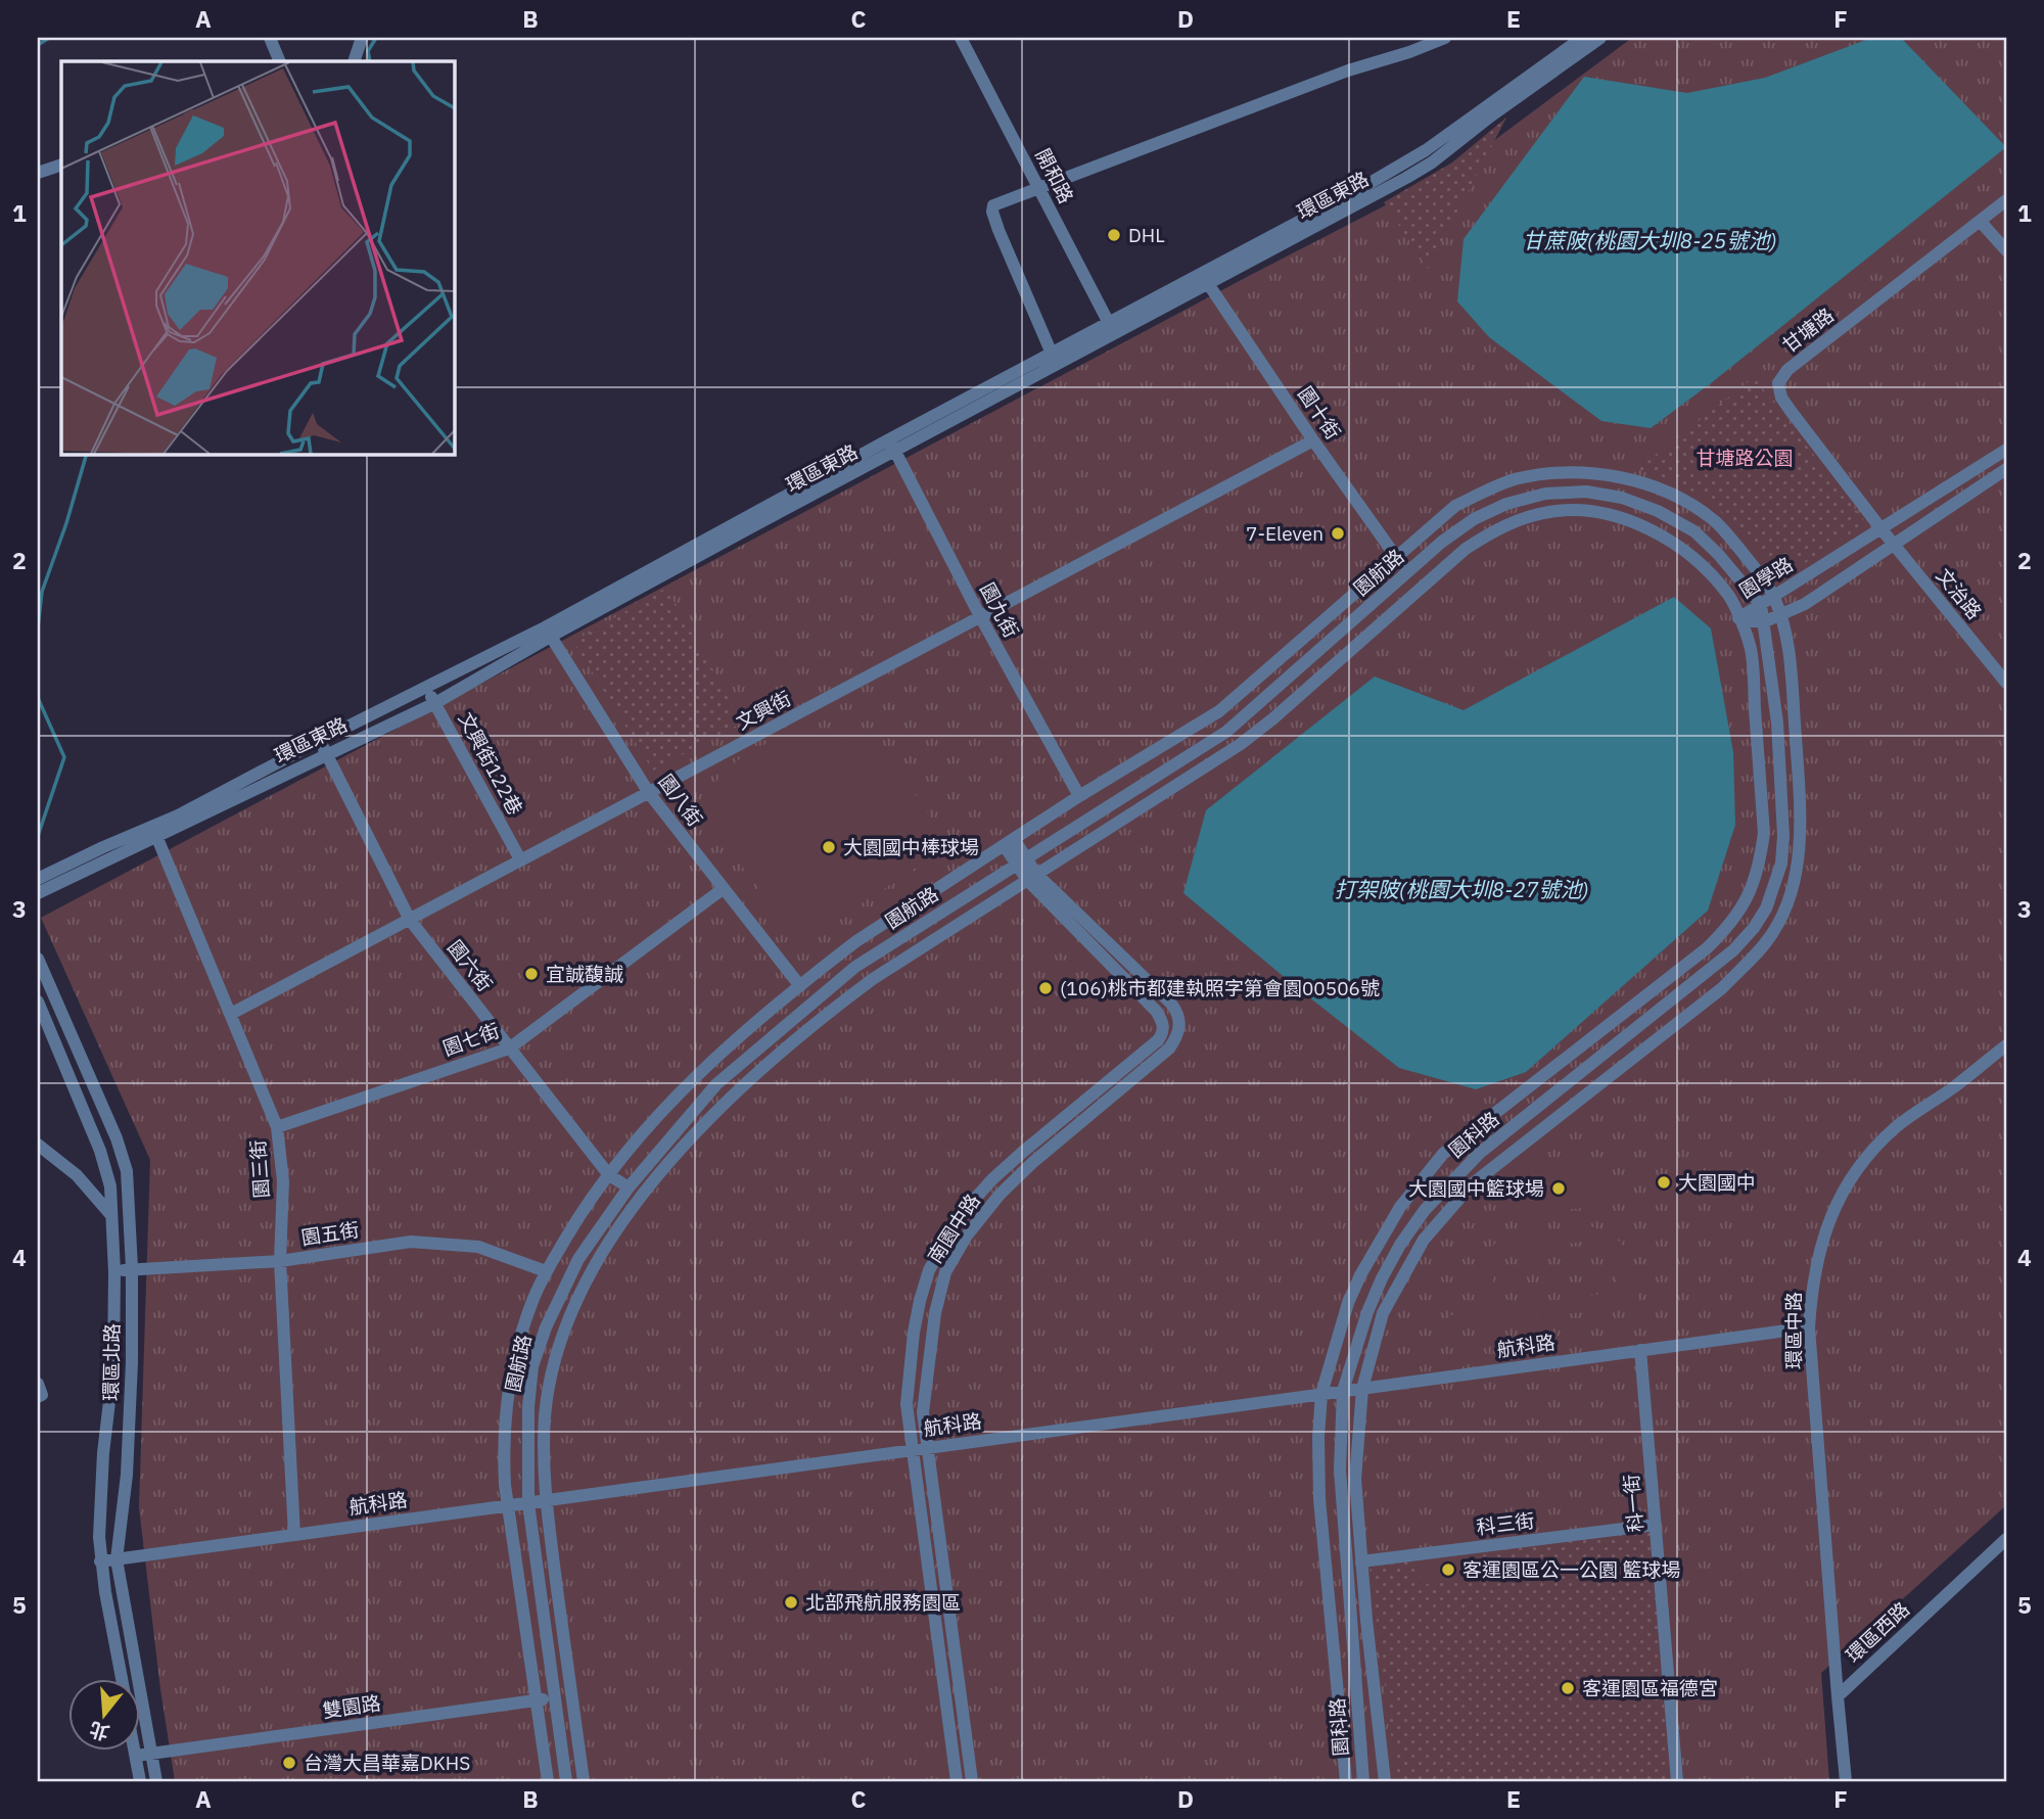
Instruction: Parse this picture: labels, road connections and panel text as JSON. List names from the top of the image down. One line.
{"streets":{"street":["開和路","環區東路","甘塘路","園十街","園航路","園學路","文治路","園九街","文興街","文興街122巷","園八街","園六街","園七街","園科路","園三街","南園中路","園五街","環區中路","航科路","環區北路","科一街","科三街","環區西路","雙園路"]},"crossings":[["開和路","環區東路"],["環區東路","園十街"],["環區東路","園九街"],["環區東路","文興街122巷"],["環區東路","園八街"],["環區東路","園六街"],["環區東路","園三街"],["甘塘路","園學路"],["甘塘路","文治路"],["園十街","園航路"],["園十街","文興街"],["園航路","園學路"],["園航路","園六街"],["園航路","園科路"],["園航路","南園中路"],["園航路","航科路"],["園航路","雙園路"],["園學路","文治路"],["園學路","園科路"],["園九街","文興街"],["文興街","文興街122巷"],["文興街","園八街"],["文興街","園六街"],["文興街","園三街"],["園八街","園七街"],["園六街","園七街"],["園七街","園三街"],["園科路","航科路"],["園三街","園五街"],["園三街","航科路"],["南園中路","航科路"],["園五街","環區北路"],["環區中路","航科路"],["環區中路","環區西路"],["航科路","環區北路"],["航科路","科一街"],["環區北路","雙園路"],["科一街","科三街"]],"water":["甘蔗陂(桃園大圳8-25號池)","打架陂(桃園大圳8-27號池)"],"parks":["甘塘路公園"],"places":["DHL","7-Eleven","大園國中棒球場","宜誠馥誠","(106)桃市都建執照字第會園00506號","大園國中","大園國中籃球場","客運園區公一公園 籃球場","北部飛航服務園區","客運園區福德宮","台灣大昌華嘉DKHS"],"north":"bottom","grid":{"columns":["A","B","C","D","E","F"],"rows":["1","2","3","4","5"]}}
